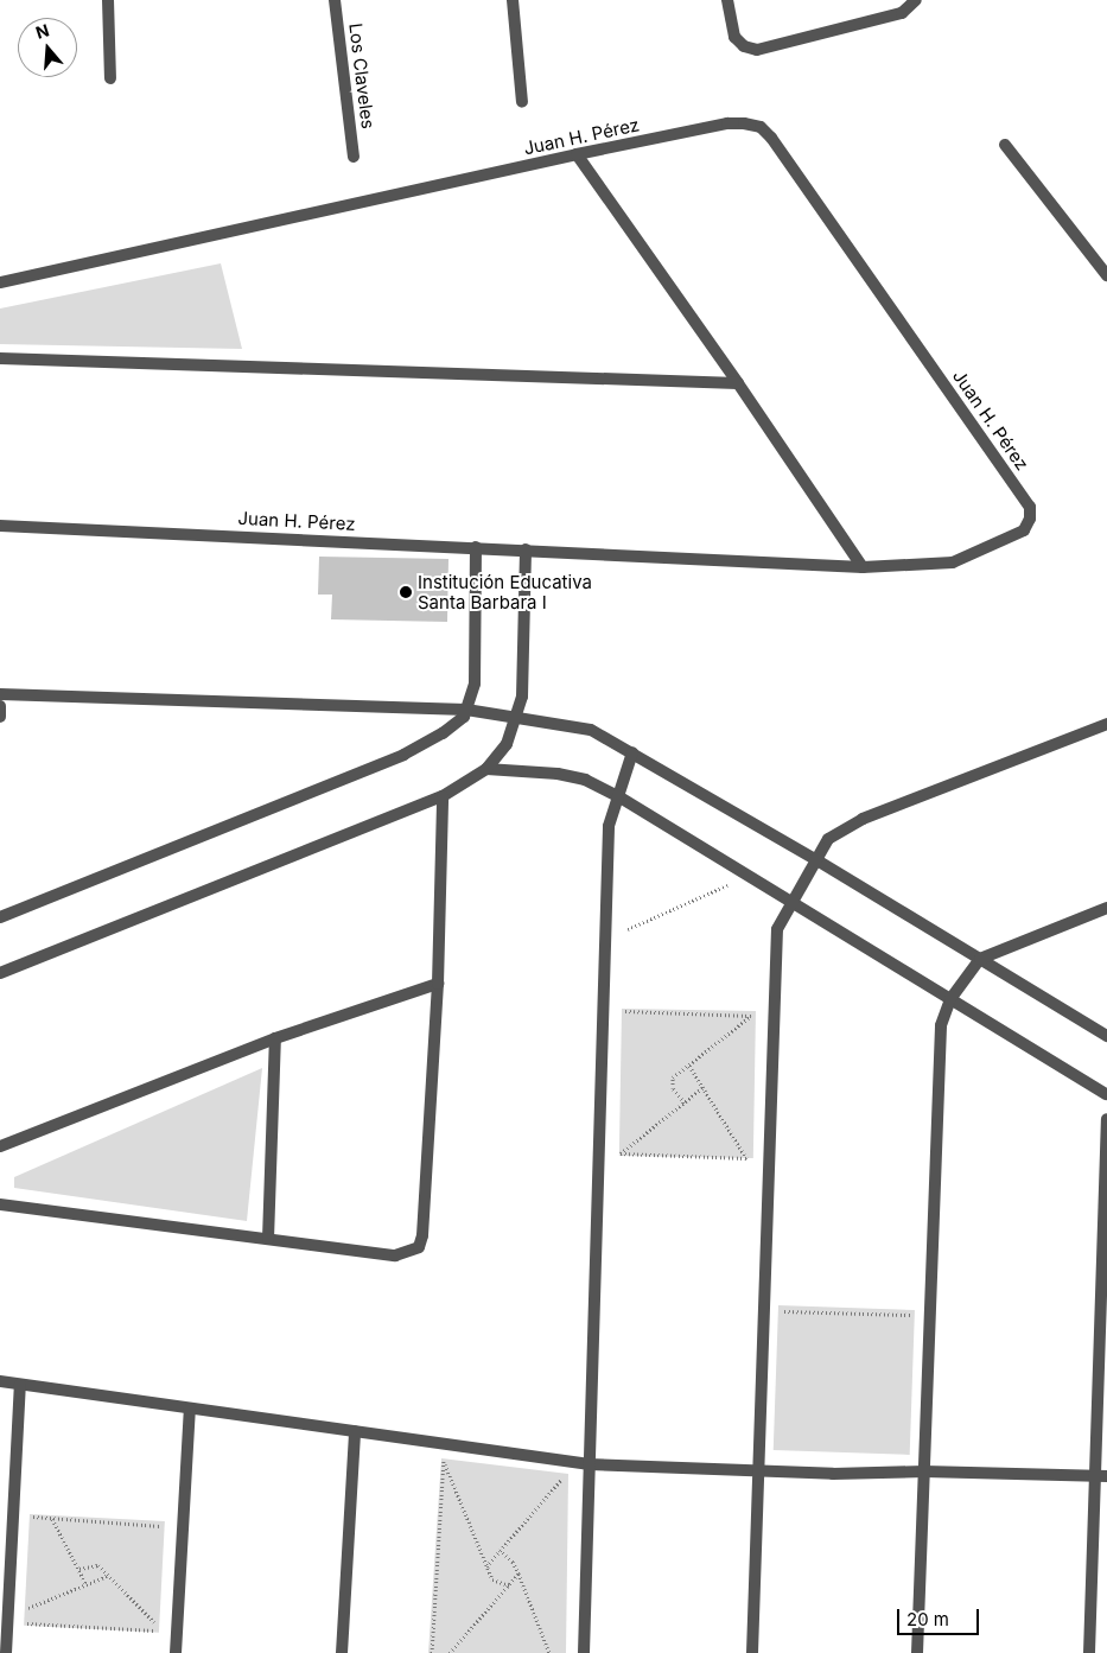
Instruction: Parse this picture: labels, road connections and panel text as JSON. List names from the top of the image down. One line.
{"streets":{"street":["Los Claveles","Juan H. Pérez"]},"places":["Institución Educativa Santa Barbara I"],"scale_bar":"20 m","north":"top"}
